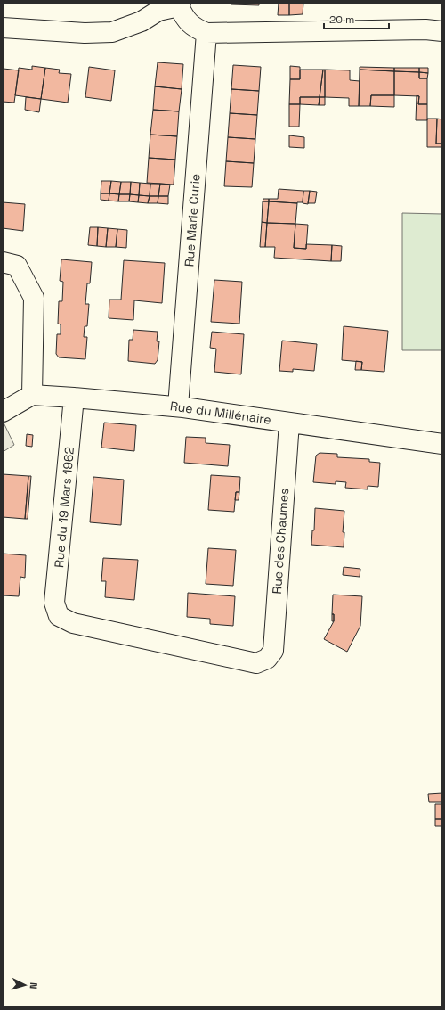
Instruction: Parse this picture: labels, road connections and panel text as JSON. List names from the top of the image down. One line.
{"streets":{"street":["Rue Marie Curie","Rue du Millénaire","Rue du 19 Mars 1962","Rue des Chaumes"]},"crossings":[["Rue Marie Curie","Rue du Millénaire"],["Rue du Millénaire","Rue du 19 Mars 1962"],["Rue du Millénaire","Rue des Chaumes"],["Rue du 19 Mars 1962","Rue des Chaumes"]],"scale_bar":"20 m","north":"right"}
